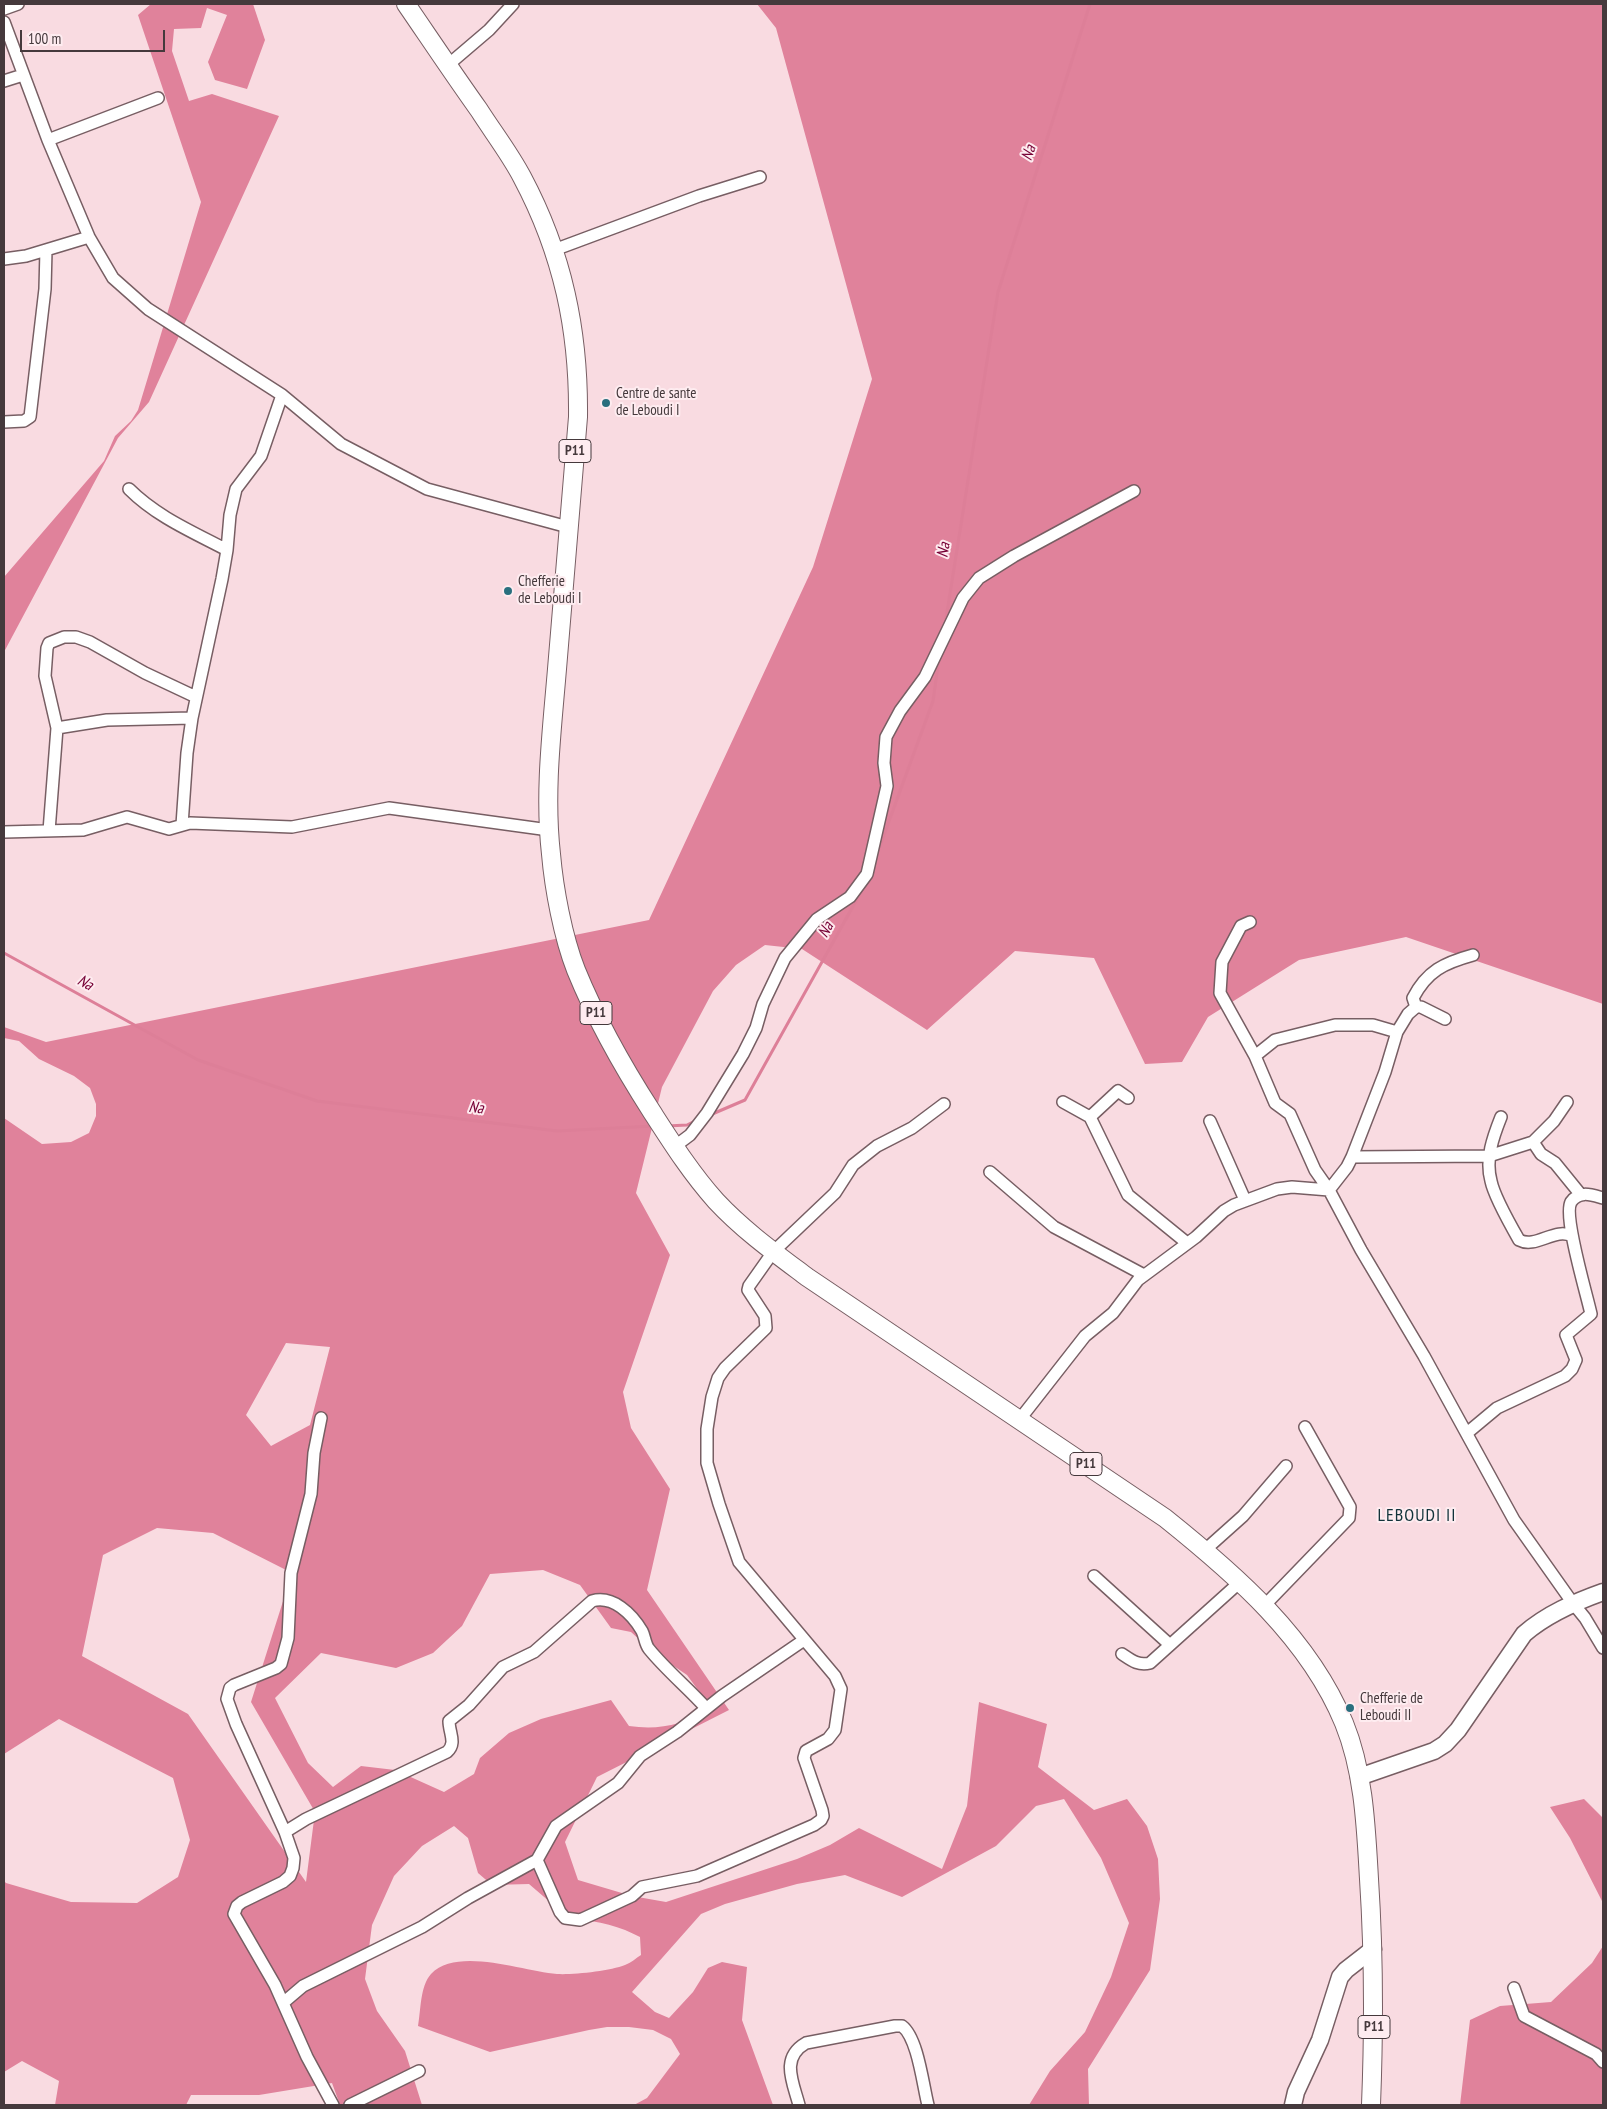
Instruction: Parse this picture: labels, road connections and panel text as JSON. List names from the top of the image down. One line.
{"streets":{"main road":["P11"]},"districts":["LEBOUDI II"],"water":["Na"],"places":["Centre de sante de Leboudi I","Chefferie de Leboudi I","Chefferie de Leboudi II"],"scale_bar":"100 m"}
